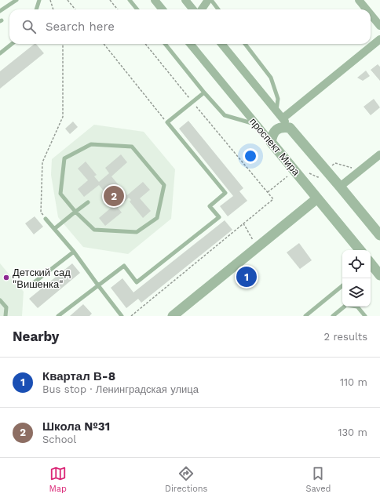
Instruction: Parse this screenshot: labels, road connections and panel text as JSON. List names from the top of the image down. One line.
{"streets":{"street":["проспект Мира"]},"places":["Детский сад \"Вишенка\""],"page":{"search":"Search here","pins":["2","1"],"heading":["Nearby","2 results"],"list":[{"mark":"1","name":"Квартал В-8","note":"Bus stop · Ленинградская улица","value":"110 m"},{"mark":"2","name":"Школа №31","note":"School","value":"130 m"}],"nav":["Map","Directions","Saved"]}}
